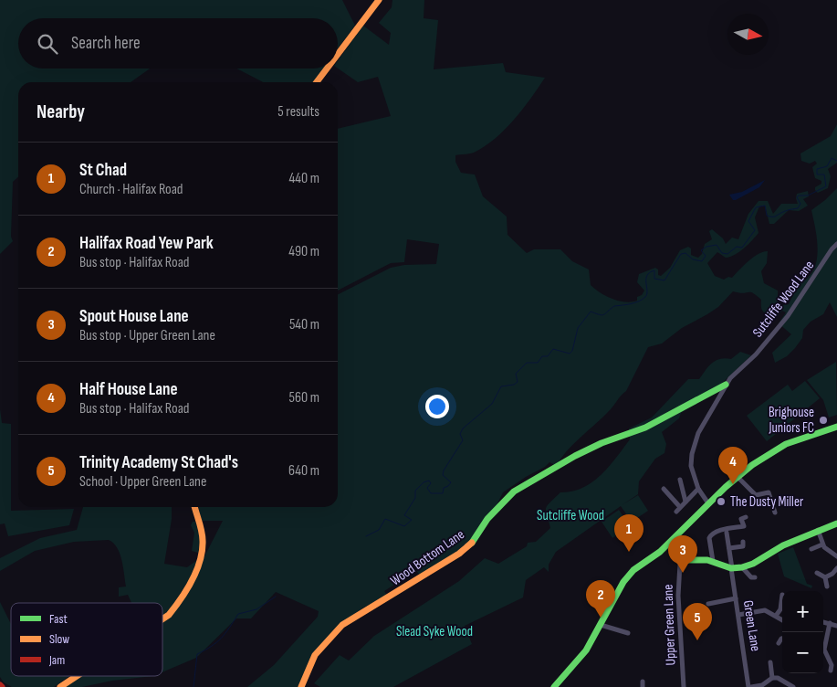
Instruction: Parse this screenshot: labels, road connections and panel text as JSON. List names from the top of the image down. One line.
{"streets":{"street":["Sutcliffe Wood Lane","Wood Bottom Lane","Upper Green Lane","Green Lane"]},"crossings":[["Sutcliffe Wood Lane","Wood Bottom Lane"]],"parks":["Sutcliffe Wood","Slead Syke Wood"],"places":["Brighouse Juniors FC","The Dusty Miller"],"legend":["Fast","Slow","Jam"],"north":"right","page":{"search":"Search here","heading":["Nearby","5 results"],"list":[{"mark":"1","name":"St Chad","note":"Church · Halifax Road","value":"440 m"},{"mark":"2","name":"Halifax Road Yew Park","note":"Bus stop · Halifax Road","value":"490 m"},{"mark":"3","name":"Spout House Lane","note":"Bus stop · Upper Green Lane","value":"540 m"},{"mark":"4","name":"Half House Lane","note":"Bus stop · Halifax Road","value":"560 m"},{"mark":"5","name":"Trinity Academy St Chad's","note":"School · Upper Green Lane","value":"640 m"}],"pins":["4","1","3","2","5"],"map_buttons":["+","−"]}}
